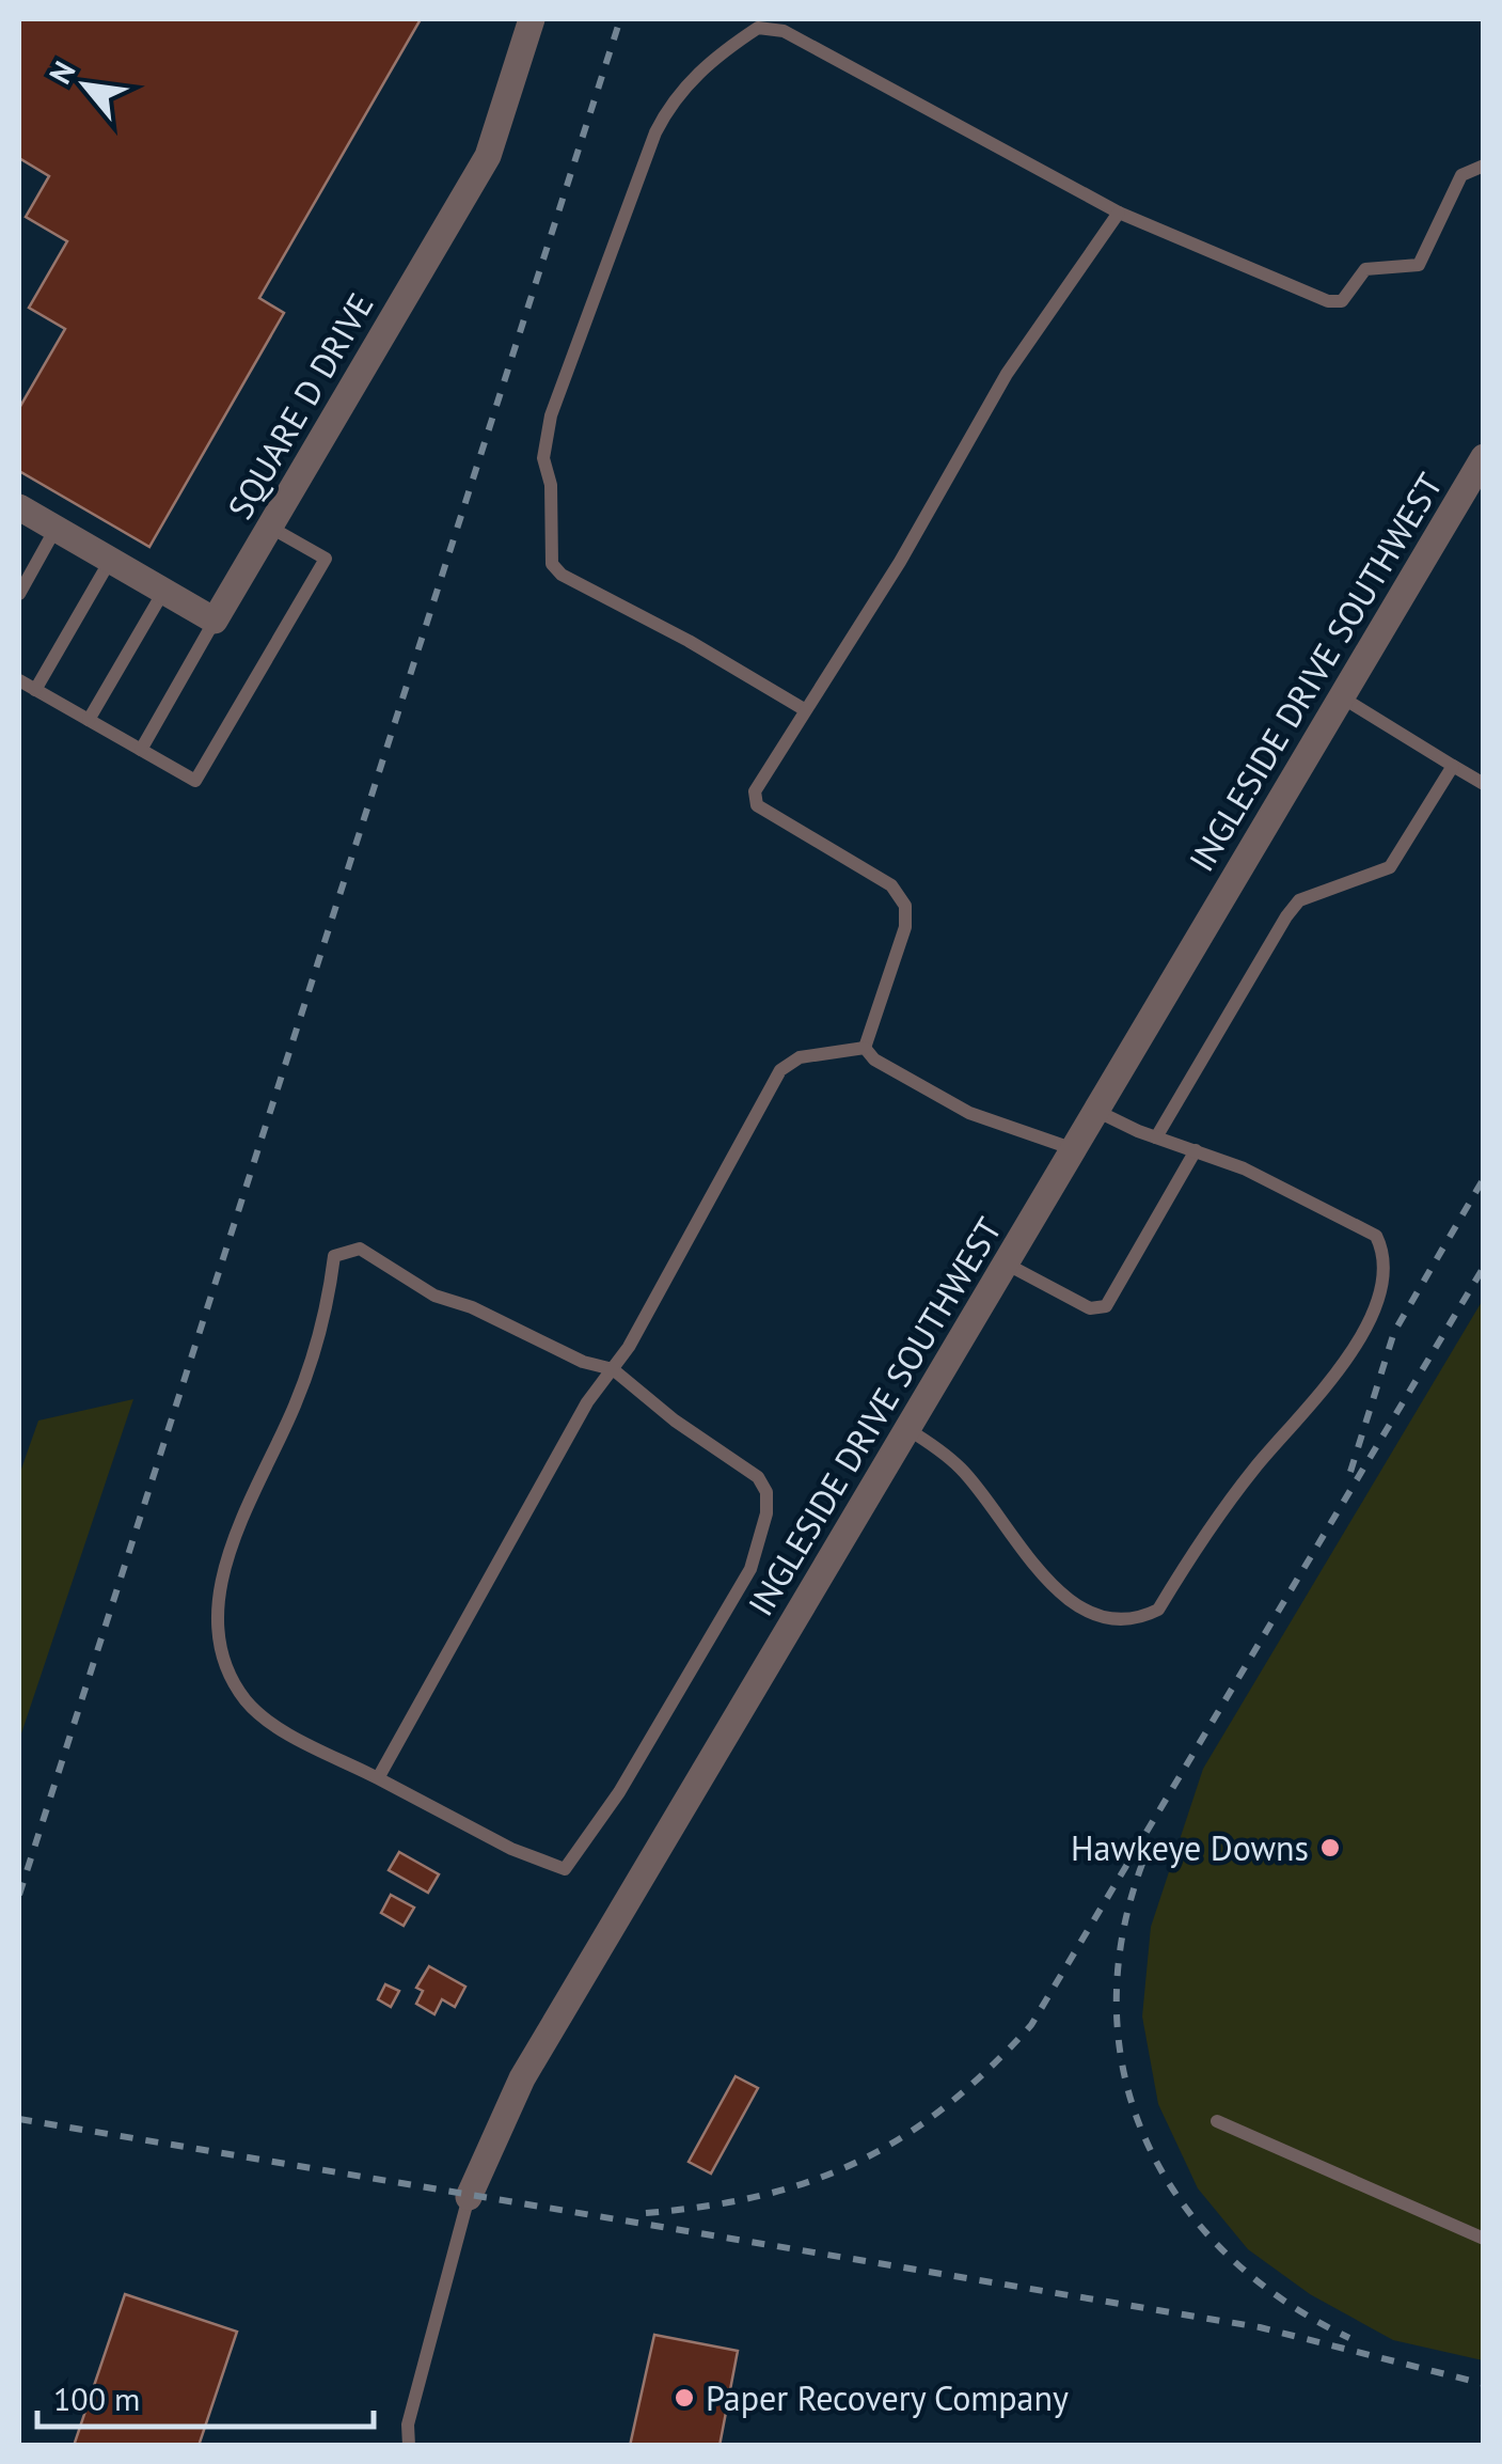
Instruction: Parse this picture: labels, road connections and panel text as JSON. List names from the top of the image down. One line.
{"streets":{"street":["SQUARE D DRIVE","INGLESIDE DRIVE SOUTHWEST"]},"places":["Hawkeye Downs","Paper Recovery Company"],"scale_bar":"100 m","north":"top left"}
